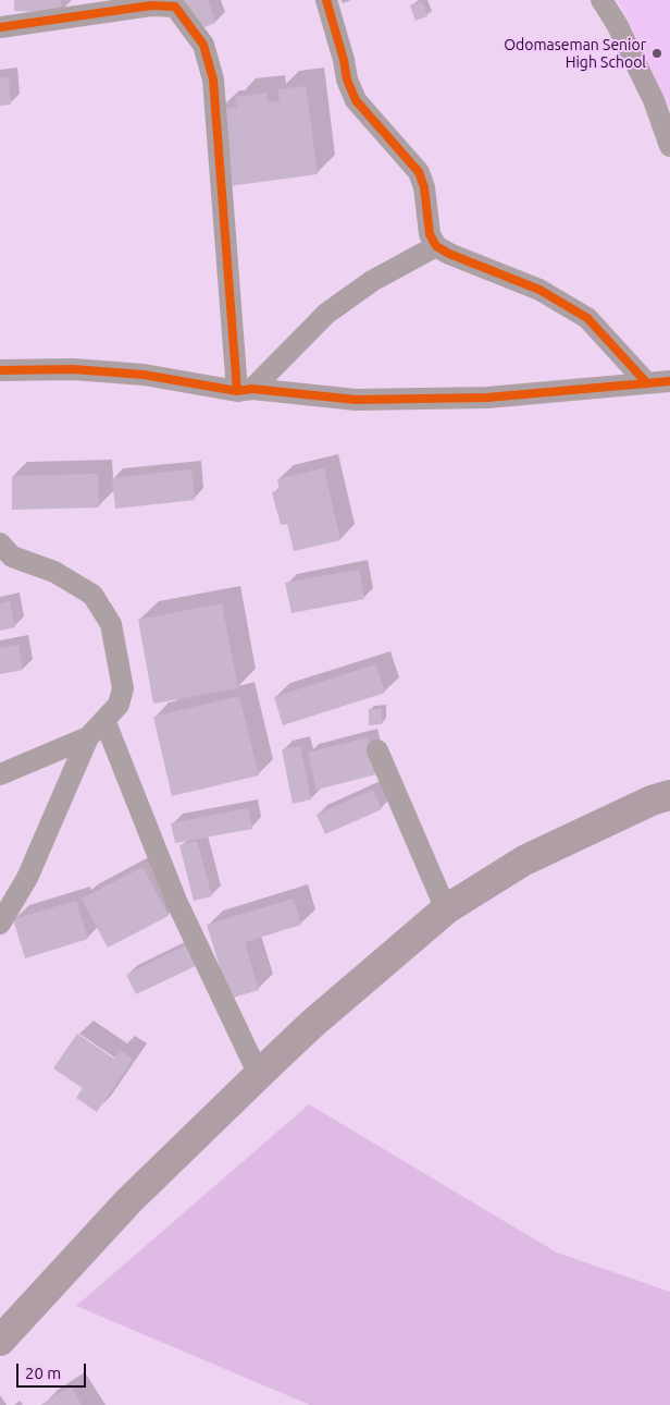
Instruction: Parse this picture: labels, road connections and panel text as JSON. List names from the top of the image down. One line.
{"places":["Odomaseman Senior High School"],"scale_bar":"20 m"}
